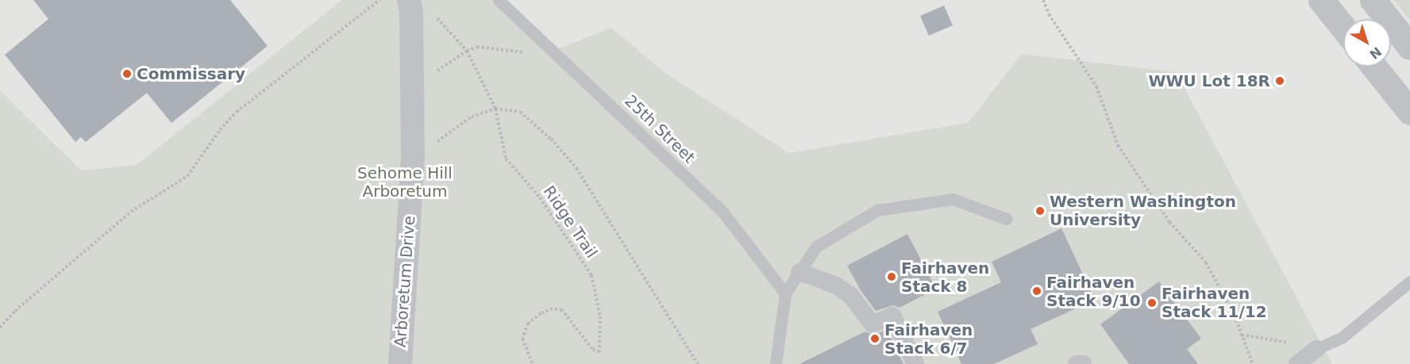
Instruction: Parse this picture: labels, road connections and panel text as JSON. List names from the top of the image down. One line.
{"streets":{"street":["Arboretum Drive"],"lane":["25th Street"],"path":["Ridge Trail"]},"parks":["Sehome Hill Arboretum"],"places":["Commissary","WWU Lot 18R","Western Washington University","Fairhaven Stack 8","Fairhaven Stack 9/10","Fairhaven Stack 11/12","Fairhaven Stack 6/7"],"north":"bottom right"}
